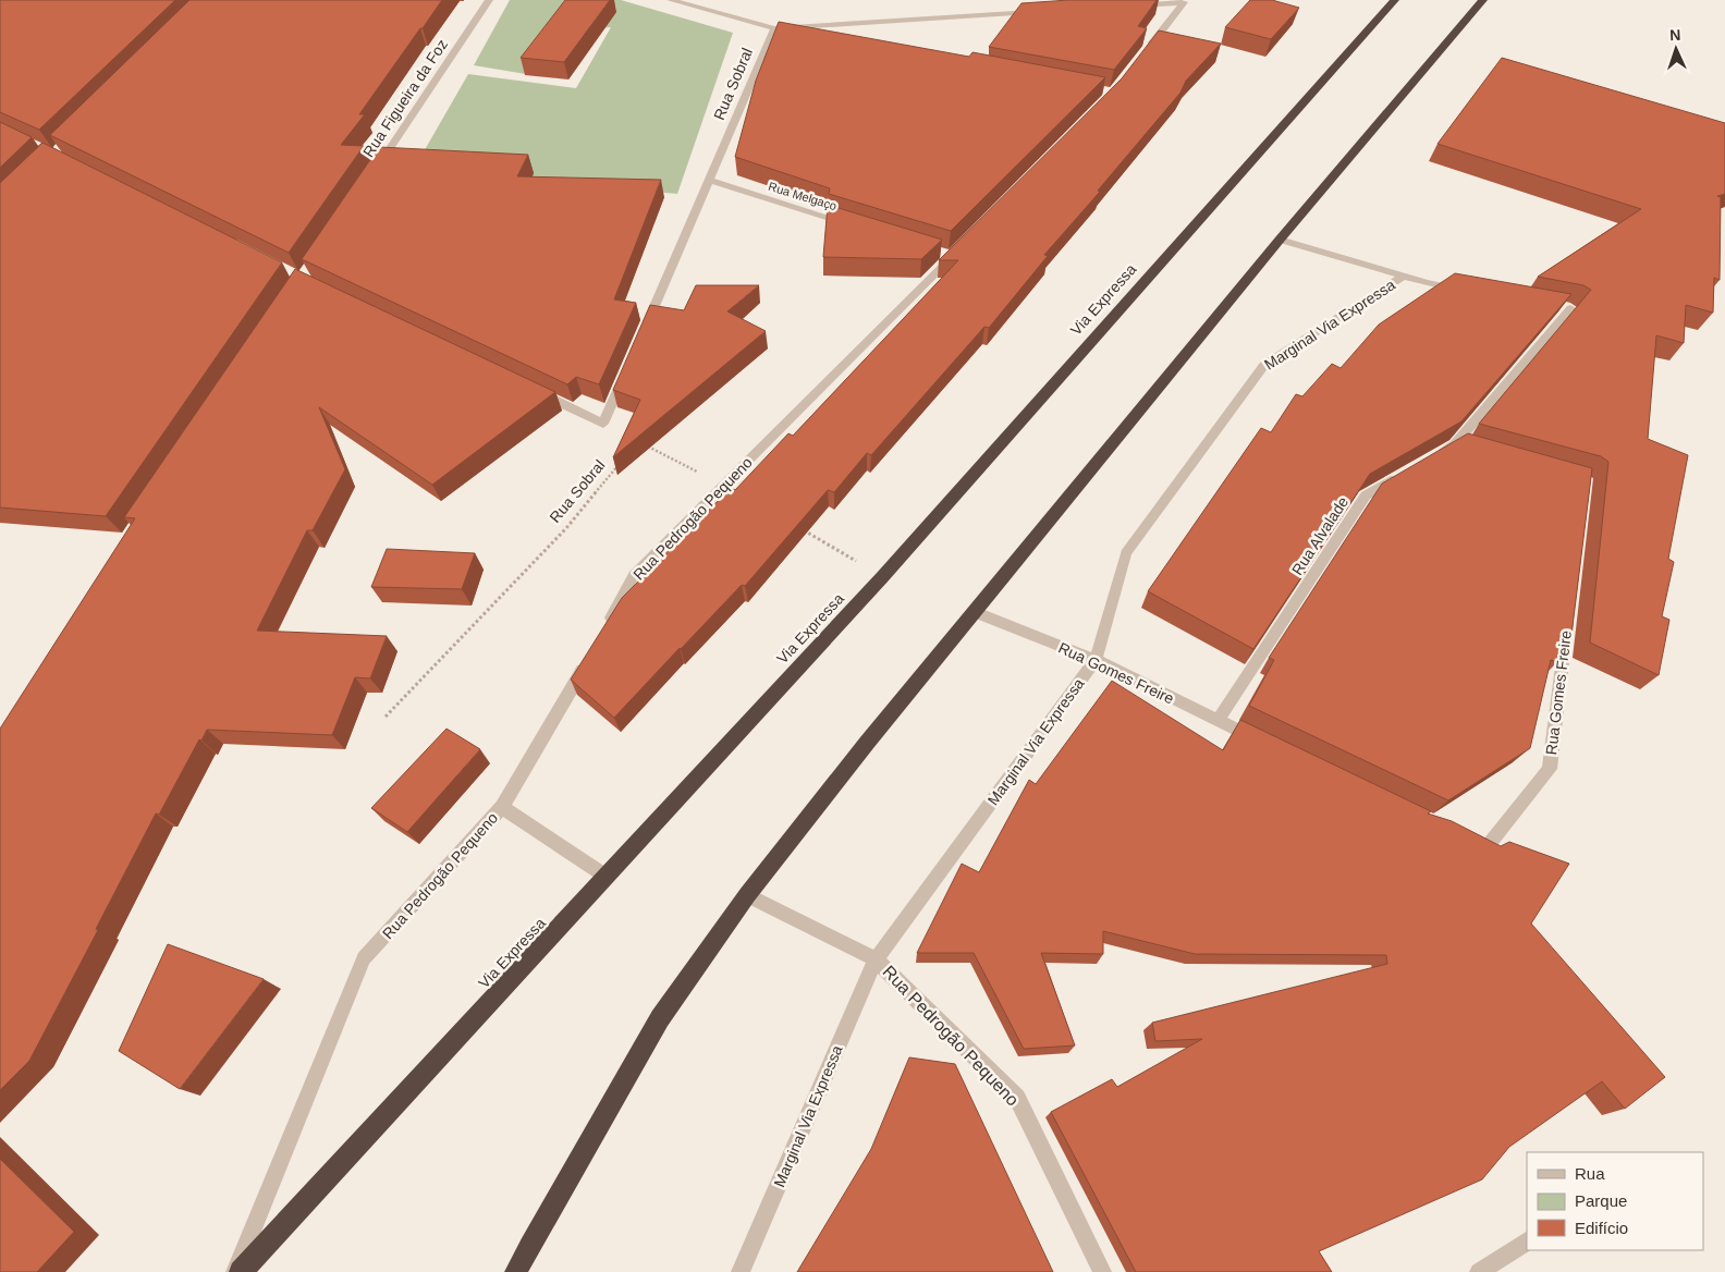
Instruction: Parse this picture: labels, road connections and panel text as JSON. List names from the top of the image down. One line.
{"streets":{"highway":["Via Expressa"],"street":["Rua Sobral","Rua Figueira da Foz","Rua Melgaço","Marginal Via Expressa","Rua Pedrogão Pequeno","Rua Alvalade","Rua Gomes Freire"]},"crossings":[["Rua Sobral","Rua Melgaço"],["Marginal Via Expressa","Rua Pedrogão Pequeno"],["Marginal Via Expressa","Rua Gomes Freire"],["Rua Alvalade","Rua Gomes Freire"]],"legend":["Rua","Parque","Edifício"],"north":"top"}
